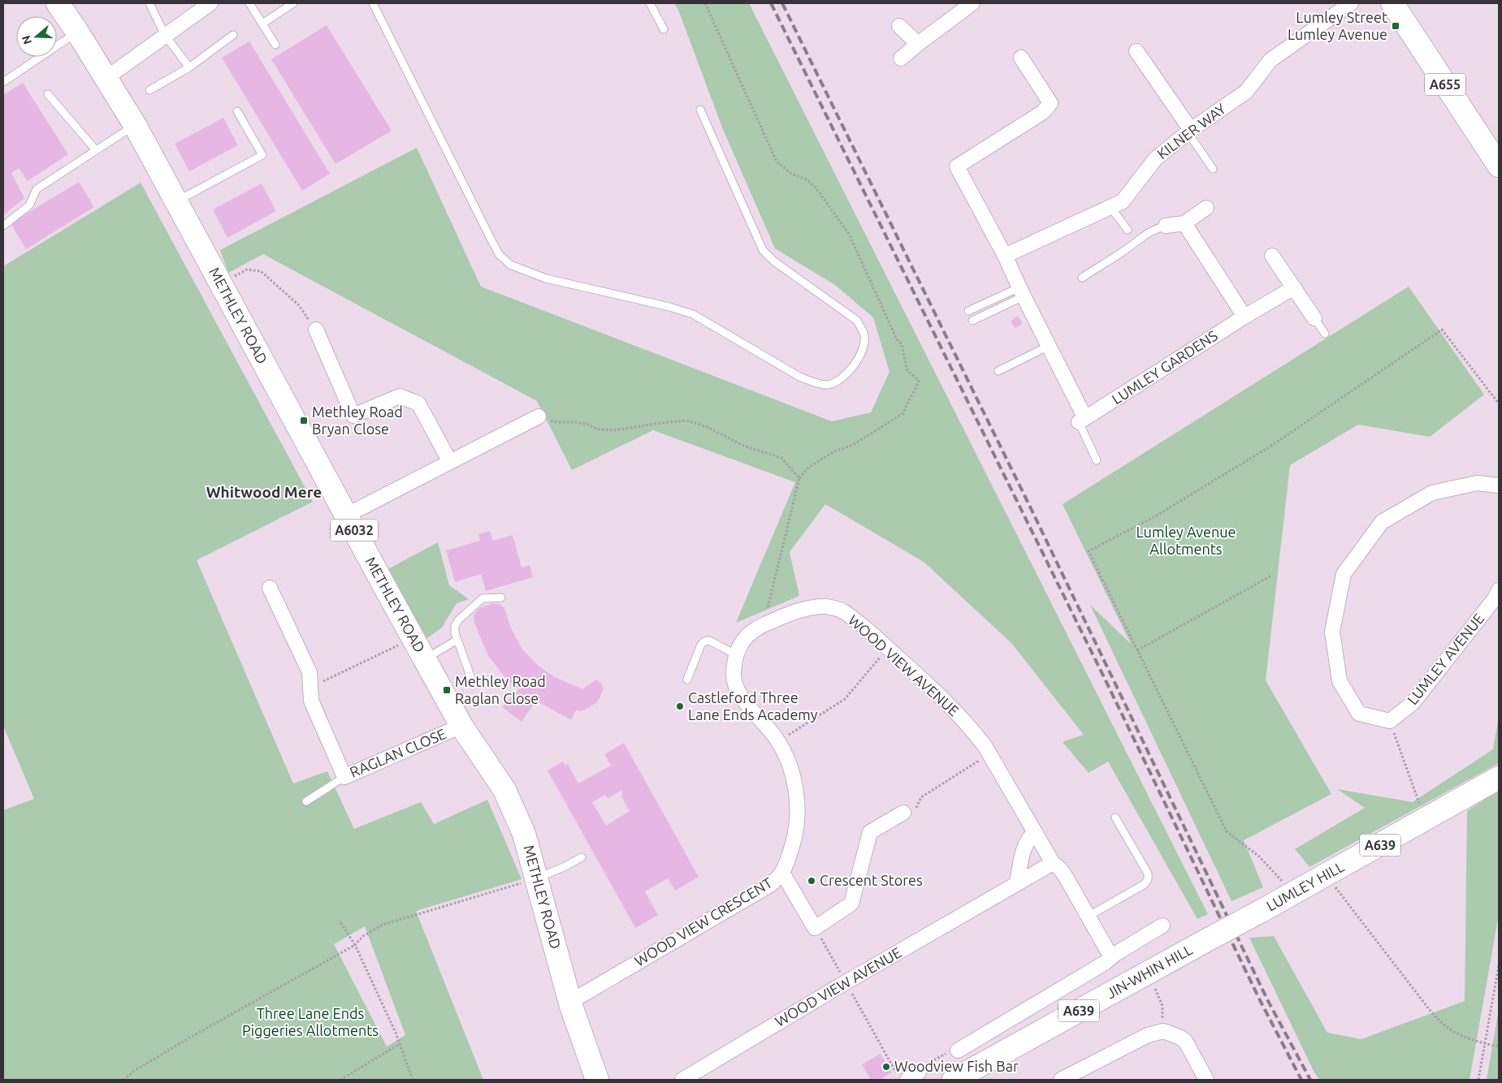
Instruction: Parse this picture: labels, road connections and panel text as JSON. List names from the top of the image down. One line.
{"streets":{"main road":["A655","METHLEY ROAD","A6032","A639","LUMLEY HILL","JIN-WHIN HILL"],"street":["KILNER WAY","LUMLEY GARDENS","LUMLEY AVENUE","WOOD VIEW AVENUE","RAGLAN CLOSE","WOOD VIEW CRESCENT"]},"crossings":[["METHLEY ROAD","RAGLAN CLOSE"],["METHLEY ROAD","WOOD VIEW CRESCENT"],["WOOD VIEW AVENUE","WOOD VIEW CRESCENT"],["LUMLEY HILL","JIN-WHIN HILL"]],"districts":["Whitwood Mere"],"parks":["Lumley Avenue Allotments","Three Lane Ends Piggeries Allotments"],"places":{"transit":["Lumley Street Lumley Avenue","Methley Road Bryan Close","Methley Road Raglan Close"],"other":["Castleford Three Lane Ends Academy","Crescent Stores","Woodview Fish Bar"]},"north":"left"}
